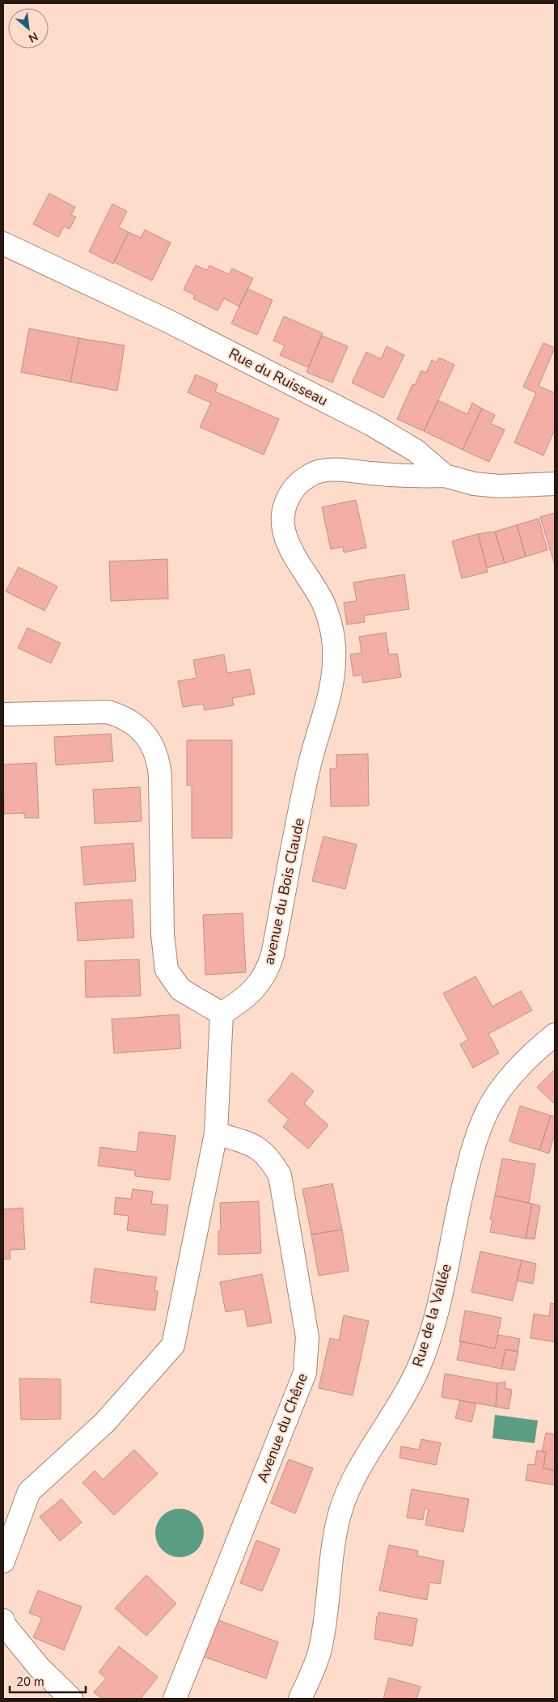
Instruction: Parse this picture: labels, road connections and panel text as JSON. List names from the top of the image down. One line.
{"streets":{"street":["Rue du Ruisseau","avenue du Bois Claude","Rue de la Vallée","Avenue du Chêne"]},"crossings":[["Rue du Ruisseau","avenue du Bois Claude"]],"scale_bar":"20 m","north":"bottom right"}
